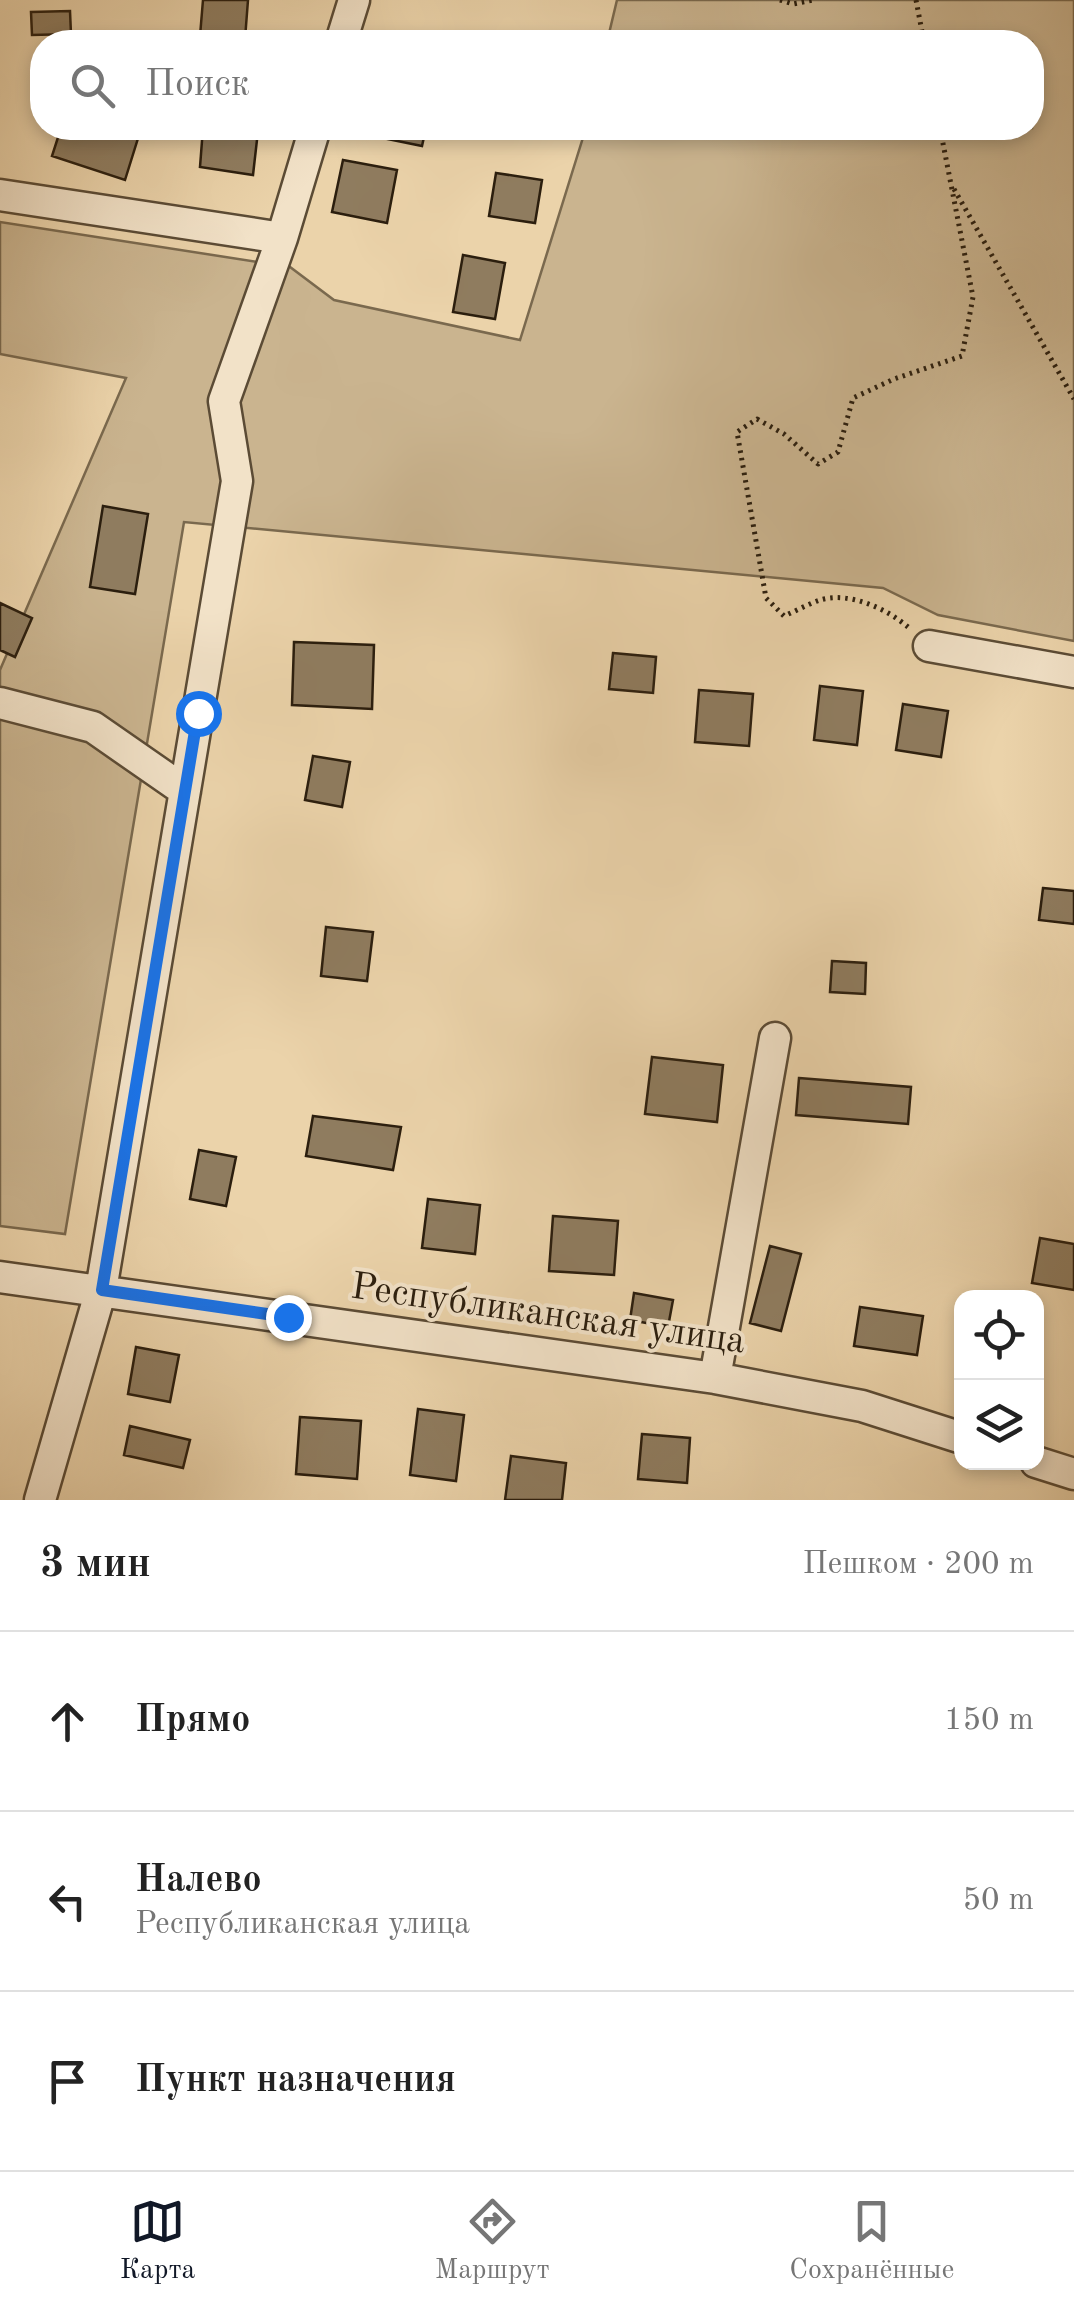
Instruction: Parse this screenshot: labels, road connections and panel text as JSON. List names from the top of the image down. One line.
{"streets":{"street":["Республиканская улица"]},"page":{"search":"Поиск","heading":["3 мин","Пешком · 200 m"],"list":[["Прямо","150 m"],["Налево","Республиканская улица","50 m"],"Пункт назначения"],"nav":["Карта","Маршрут","Сохранённые"]}}
